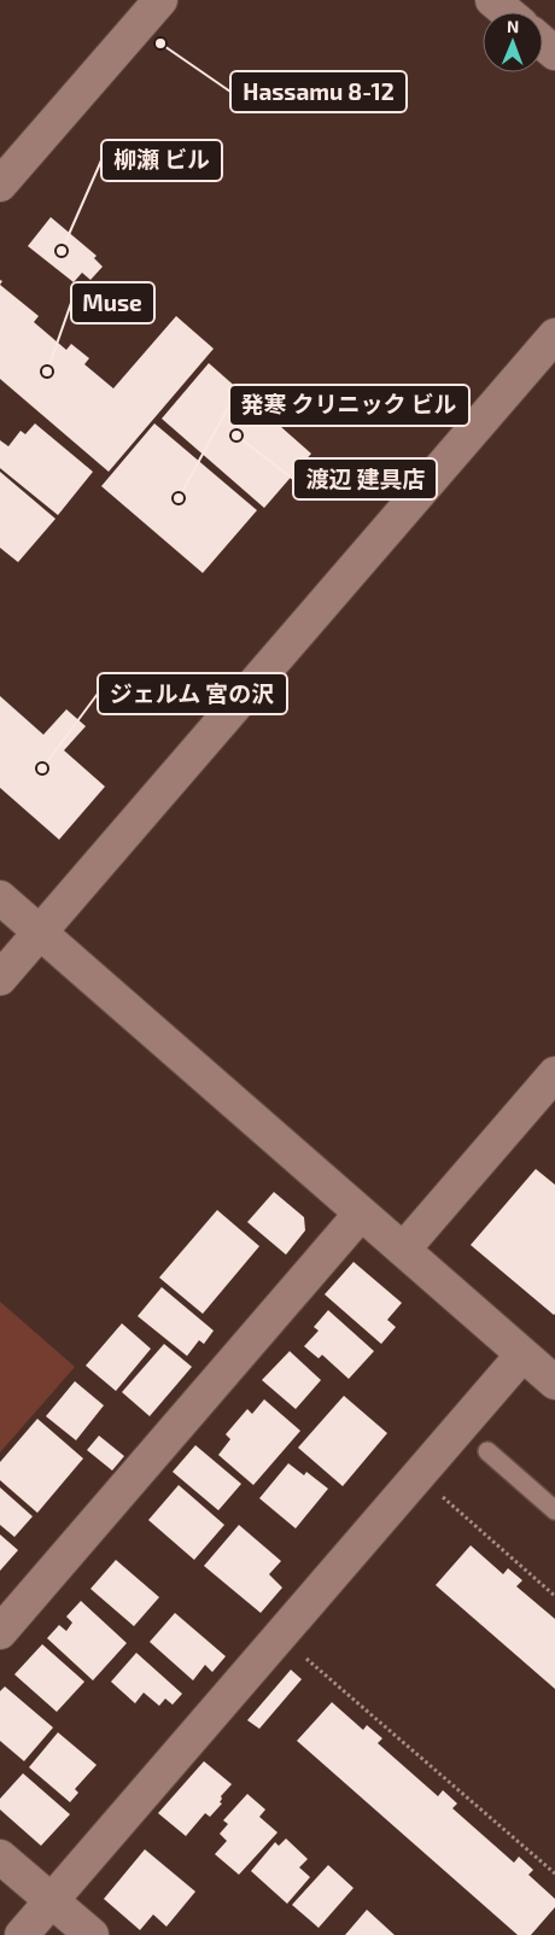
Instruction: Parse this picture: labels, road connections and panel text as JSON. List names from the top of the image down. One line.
{"places":["Hassamu 8-12","柳瀬 ビル","Muse","渡辺 建具店","発寒 クリニック ビル","ジェルム 宮の沢"],"north":"top"}
